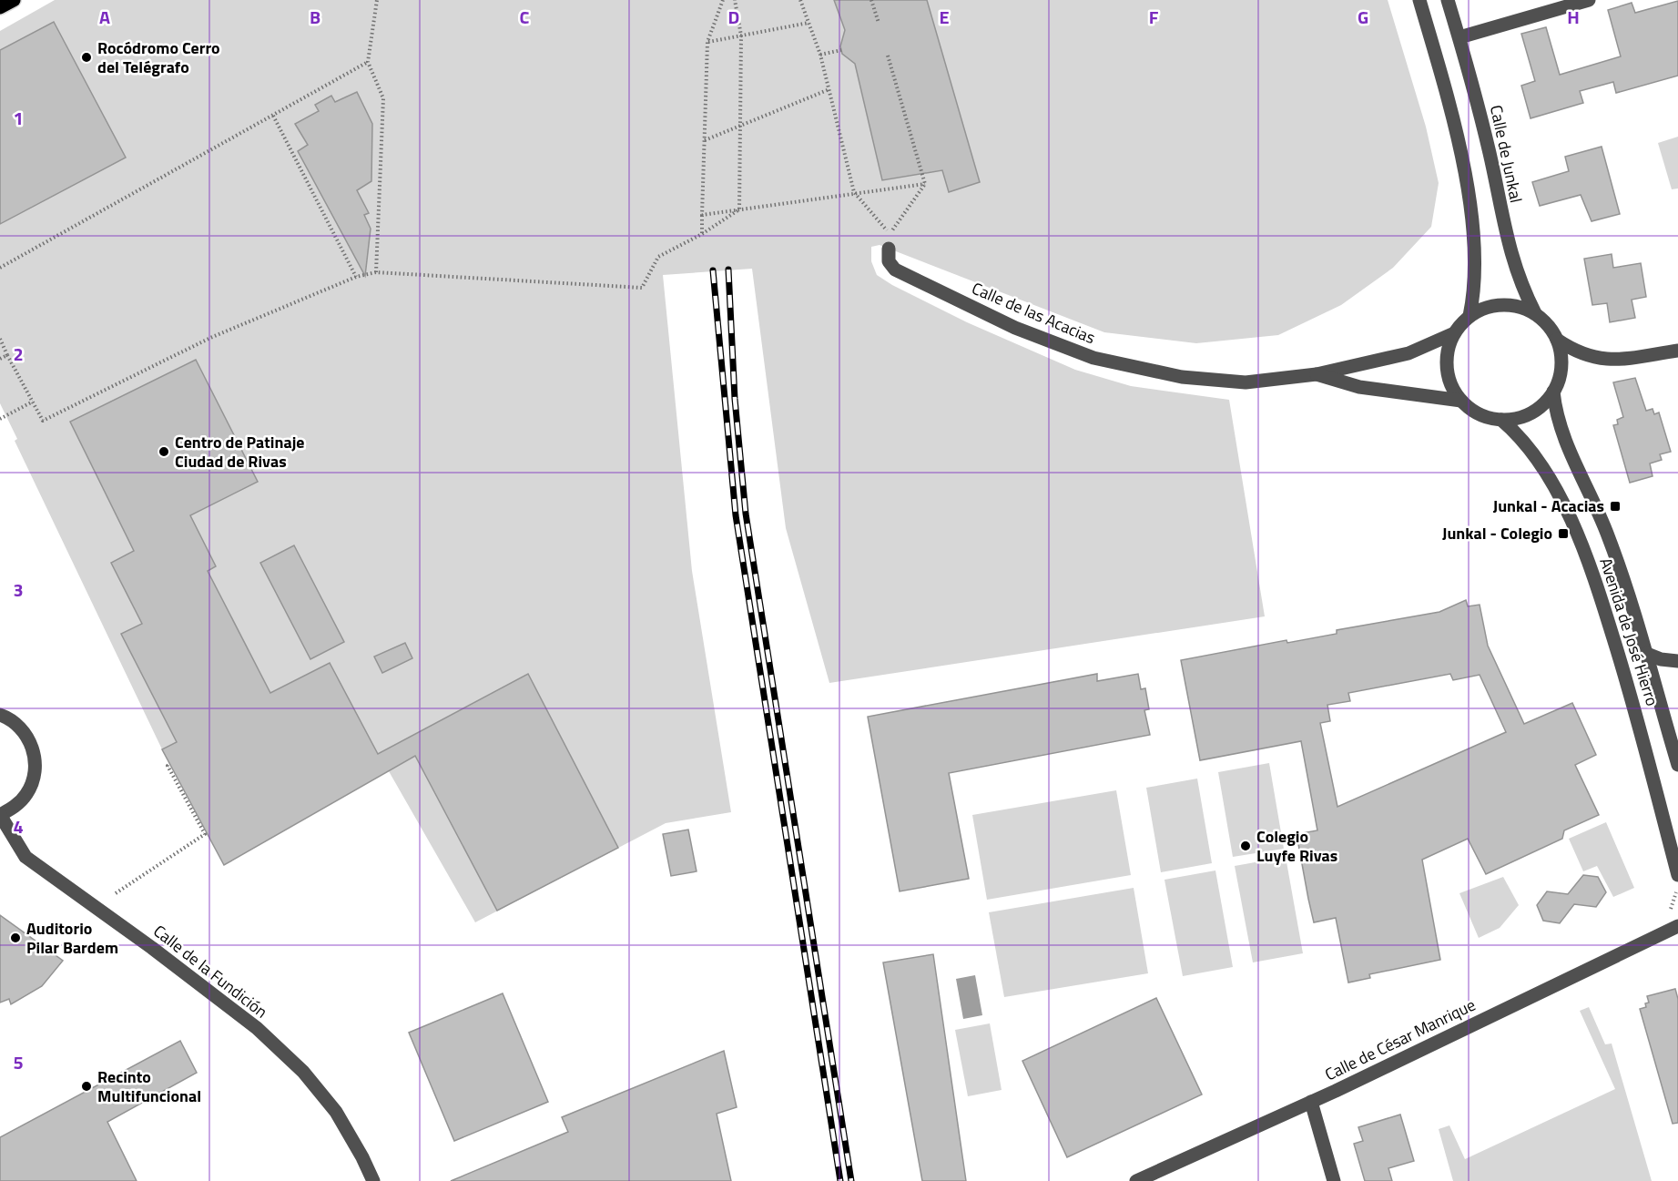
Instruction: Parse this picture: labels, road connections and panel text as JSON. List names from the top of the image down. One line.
{"streets":{"street":["Calle de Junkal","Calle de las Acacias","Avenida de José Hierro","Calle de la Fundición","Calle de César Manrique"]},"crossings":[["Calle de Junkal","Calle de las Acacias"],["Calle de Junkal","Avenida de José Hierro"],["Calle de las Acacias","Avenida de José Hierro"]],"places":{"other":["Rocódromo Cerro del Telégrafo","Centro de Patinaje Ciudad de Rivas","Colegio Luyfe Rivas","Auditorio Pilar Bardem","Recinto Multifuncional"],"transit":["Junkal - Acacias","Junkal - Colegio"]},"grid":{"columns":["A","B","C","D","E","F","G","H"],"rows":["1","2","3","4","5"]}}
